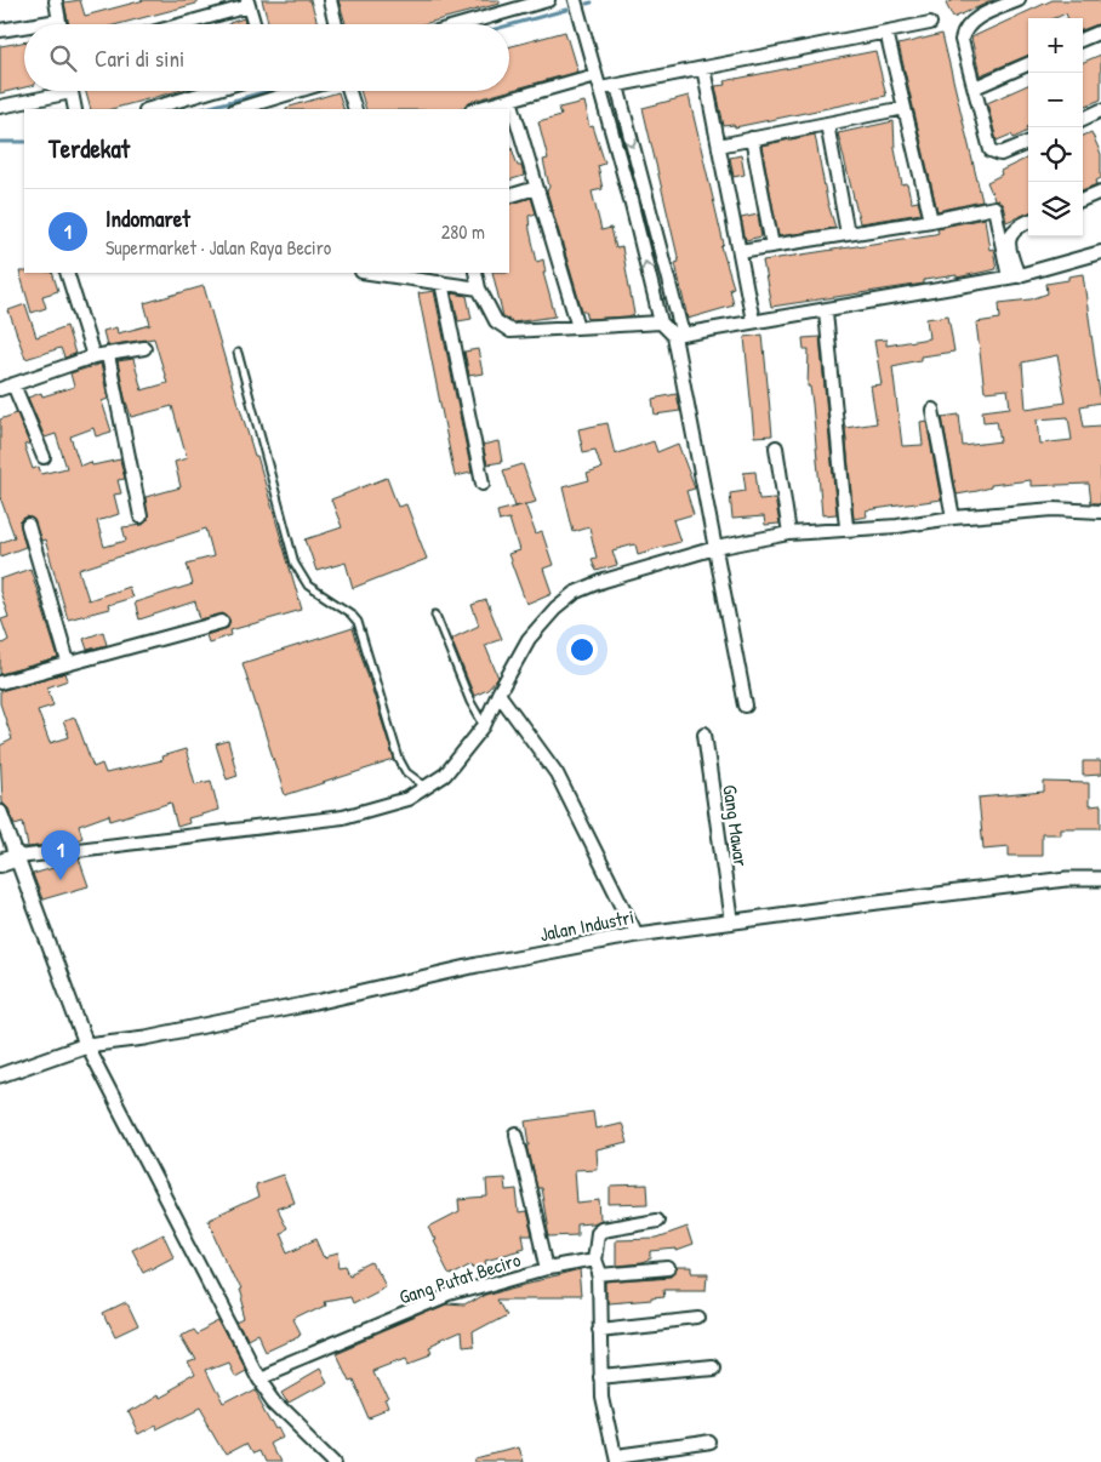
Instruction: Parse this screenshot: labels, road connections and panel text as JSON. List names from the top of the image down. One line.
{"streets":{"street":["Gang Mawar","Jalan Industri","Gang Putat Beciro"]},"crossings":[["Gang Mawar","Jalan Industri"]],"page":{"map_buttons":["+","−"],"search":"Cari di sini","heading":"Terdekat","list":[{"mark":"1","name":"Indomaret","note":"Supermarket · Jalan Raya Beciro","value":"280 m"}],"pins":"1"}}
